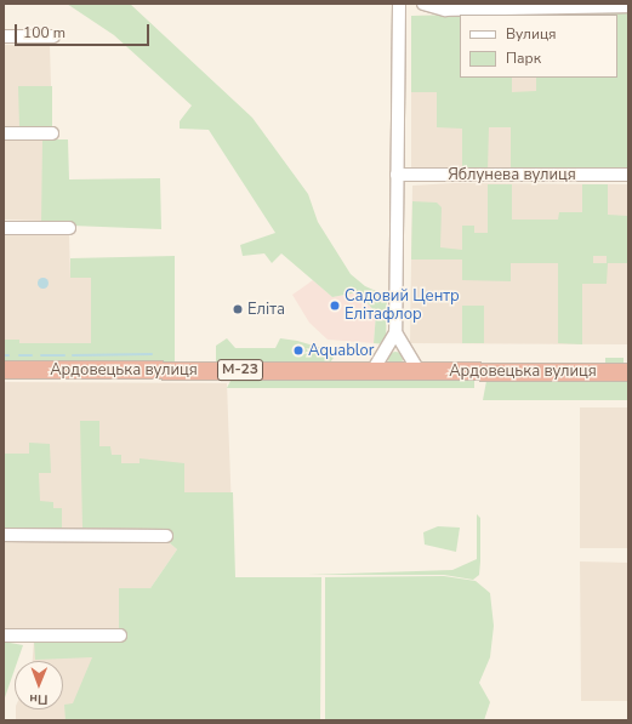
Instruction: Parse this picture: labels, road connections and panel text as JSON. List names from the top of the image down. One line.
{"streets":{"highway":["Ардовецька вулиця","М-23"],"street":["Яблунева вулиця"]},"places":["Садовий Центр Елітафлор","Еліта","Aquablor"],"legend":["Вулиця","Парк"],"scale_bar":"100 m","north":"bottom"}
